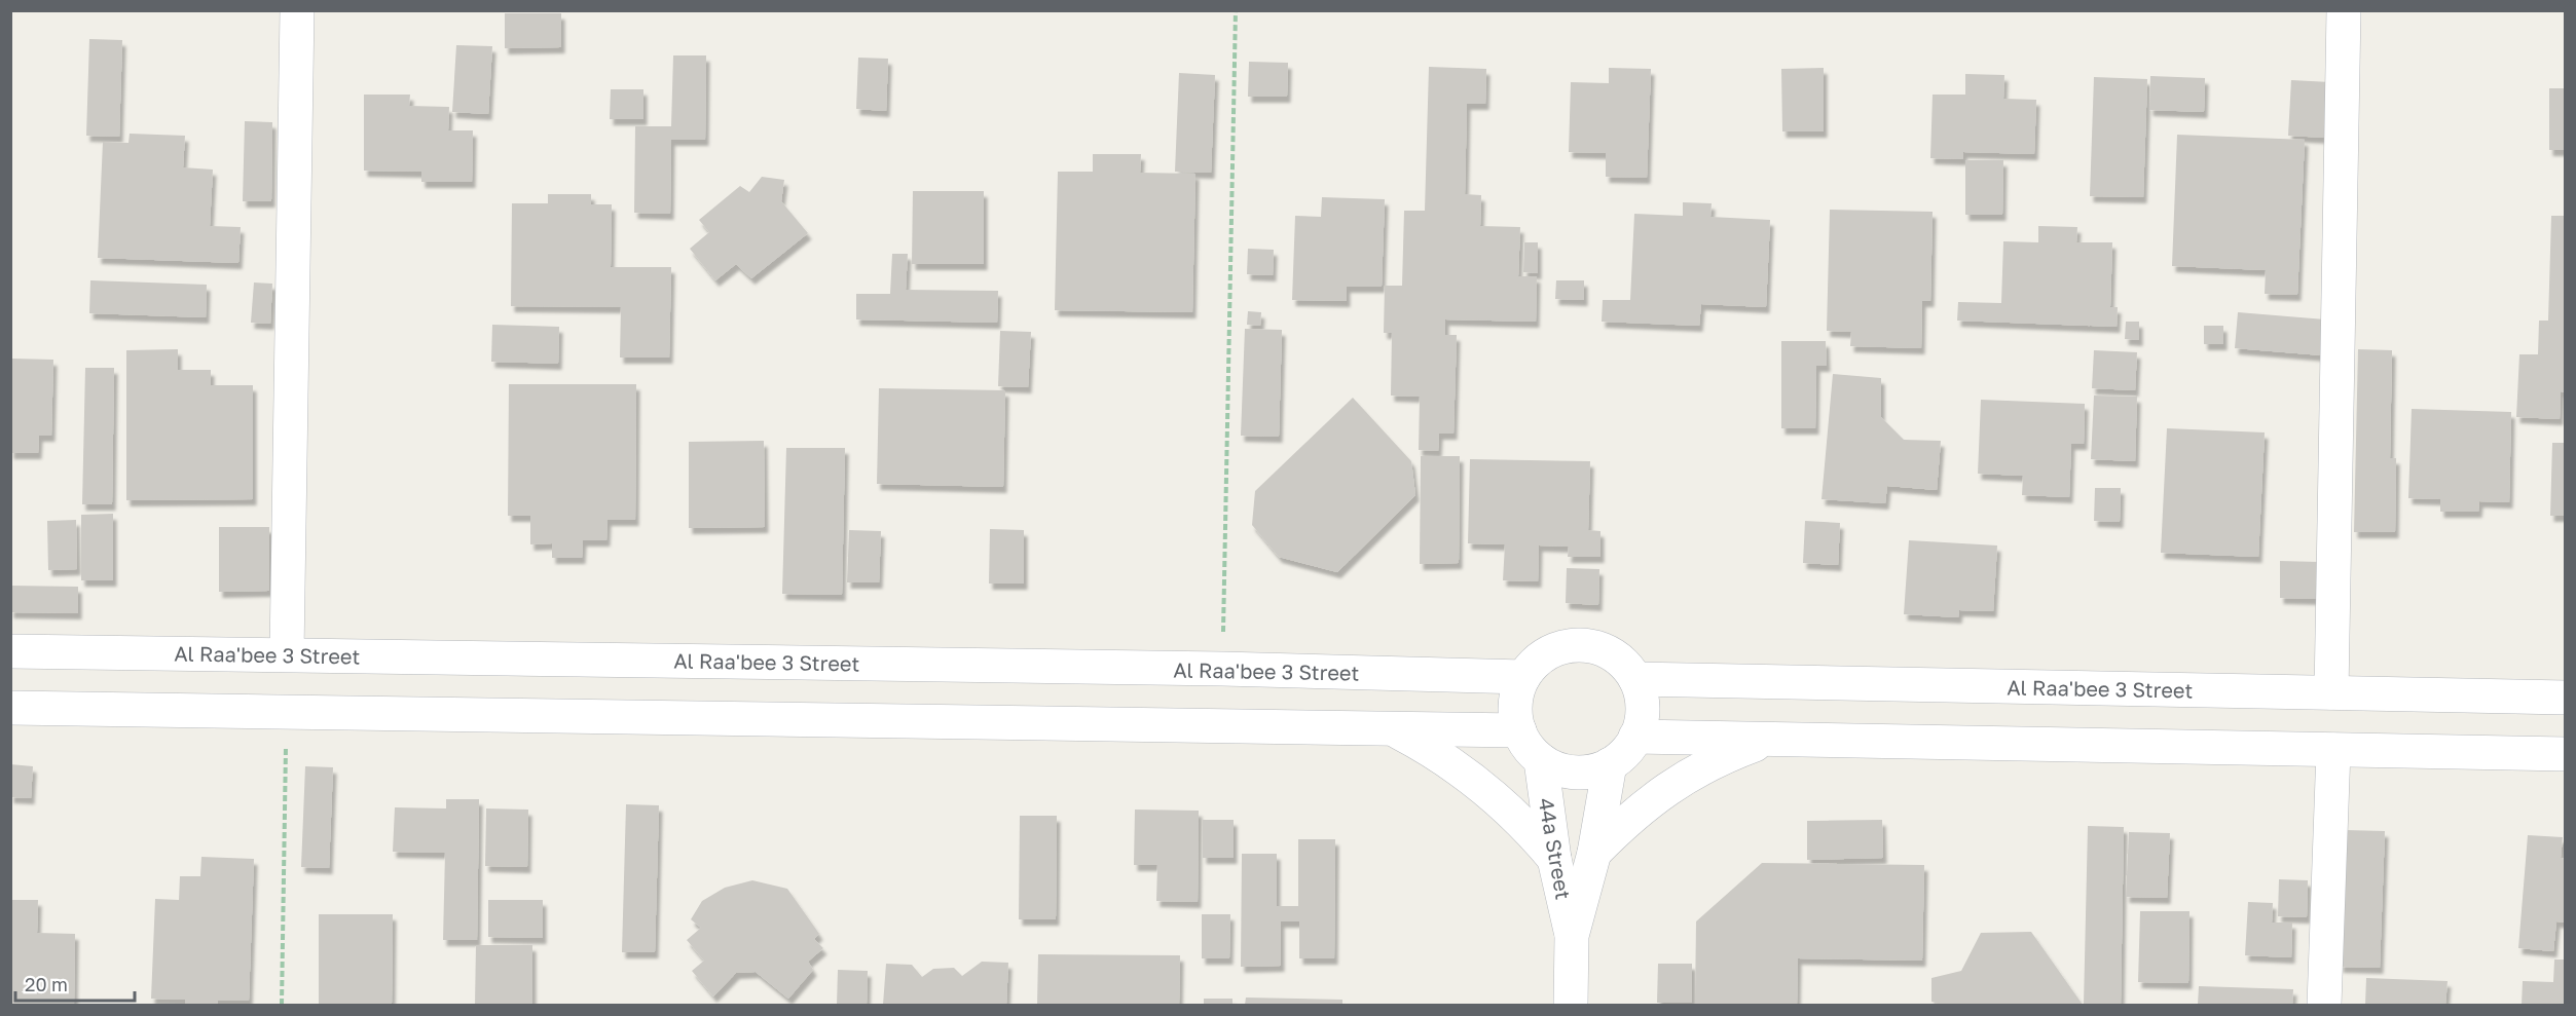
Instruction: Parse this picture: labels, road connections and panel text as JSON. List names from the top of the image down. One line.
{"streets":{"street":["Al Raa'bee 3 Street","44a Street"]},"crossings":[["Al Raa'bee 3 Street","44a Street"]],"scale_bar":"20 m"}
